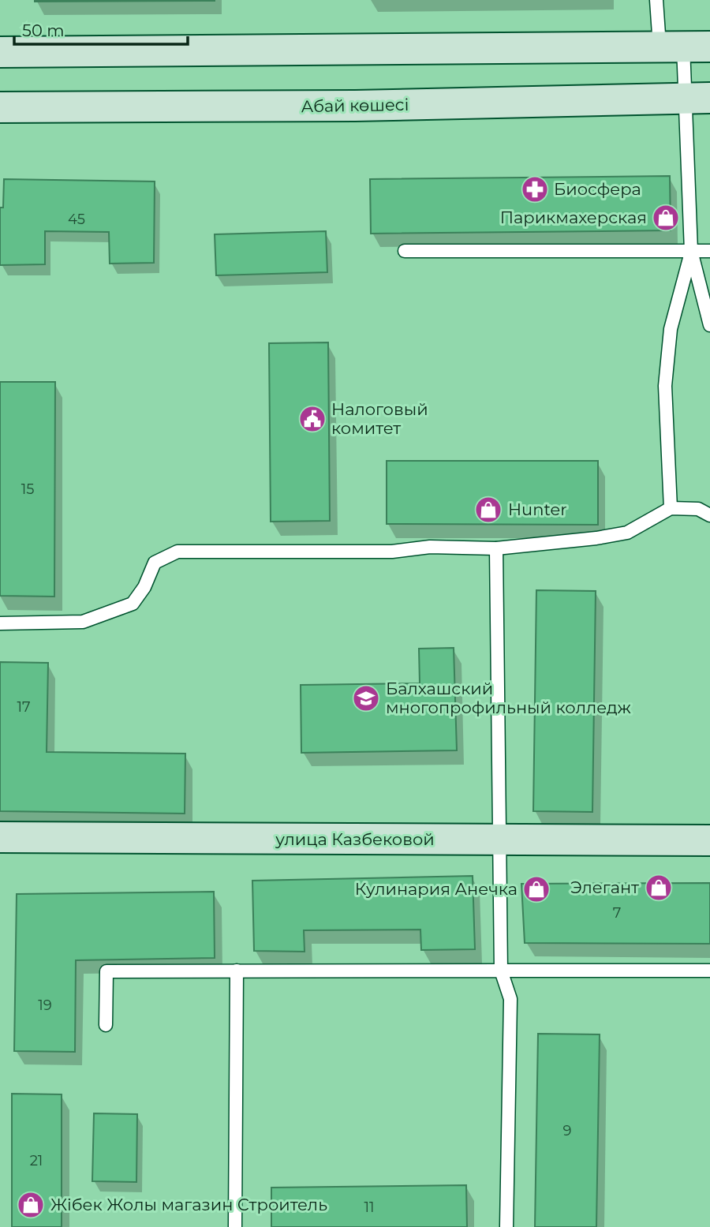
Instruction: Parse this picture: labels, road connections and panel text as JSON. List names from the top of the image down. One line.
{"streets":{"main road":["Абай көшесі","улица Казбековой"]},"places":{"pharmacy":["Биосфера"],"shop":["Парикмахерская","Hunter","Элегант","Кулинария Анечка","Жібек Жолы магазин Строитель"],"public building":["Налоговый комитет"],"school or university":["Балхашский многопрофильный колледж"]},"house_numbers":["45","15","17","7","19","9","21","11"],"scale_bar":"50 m"}
